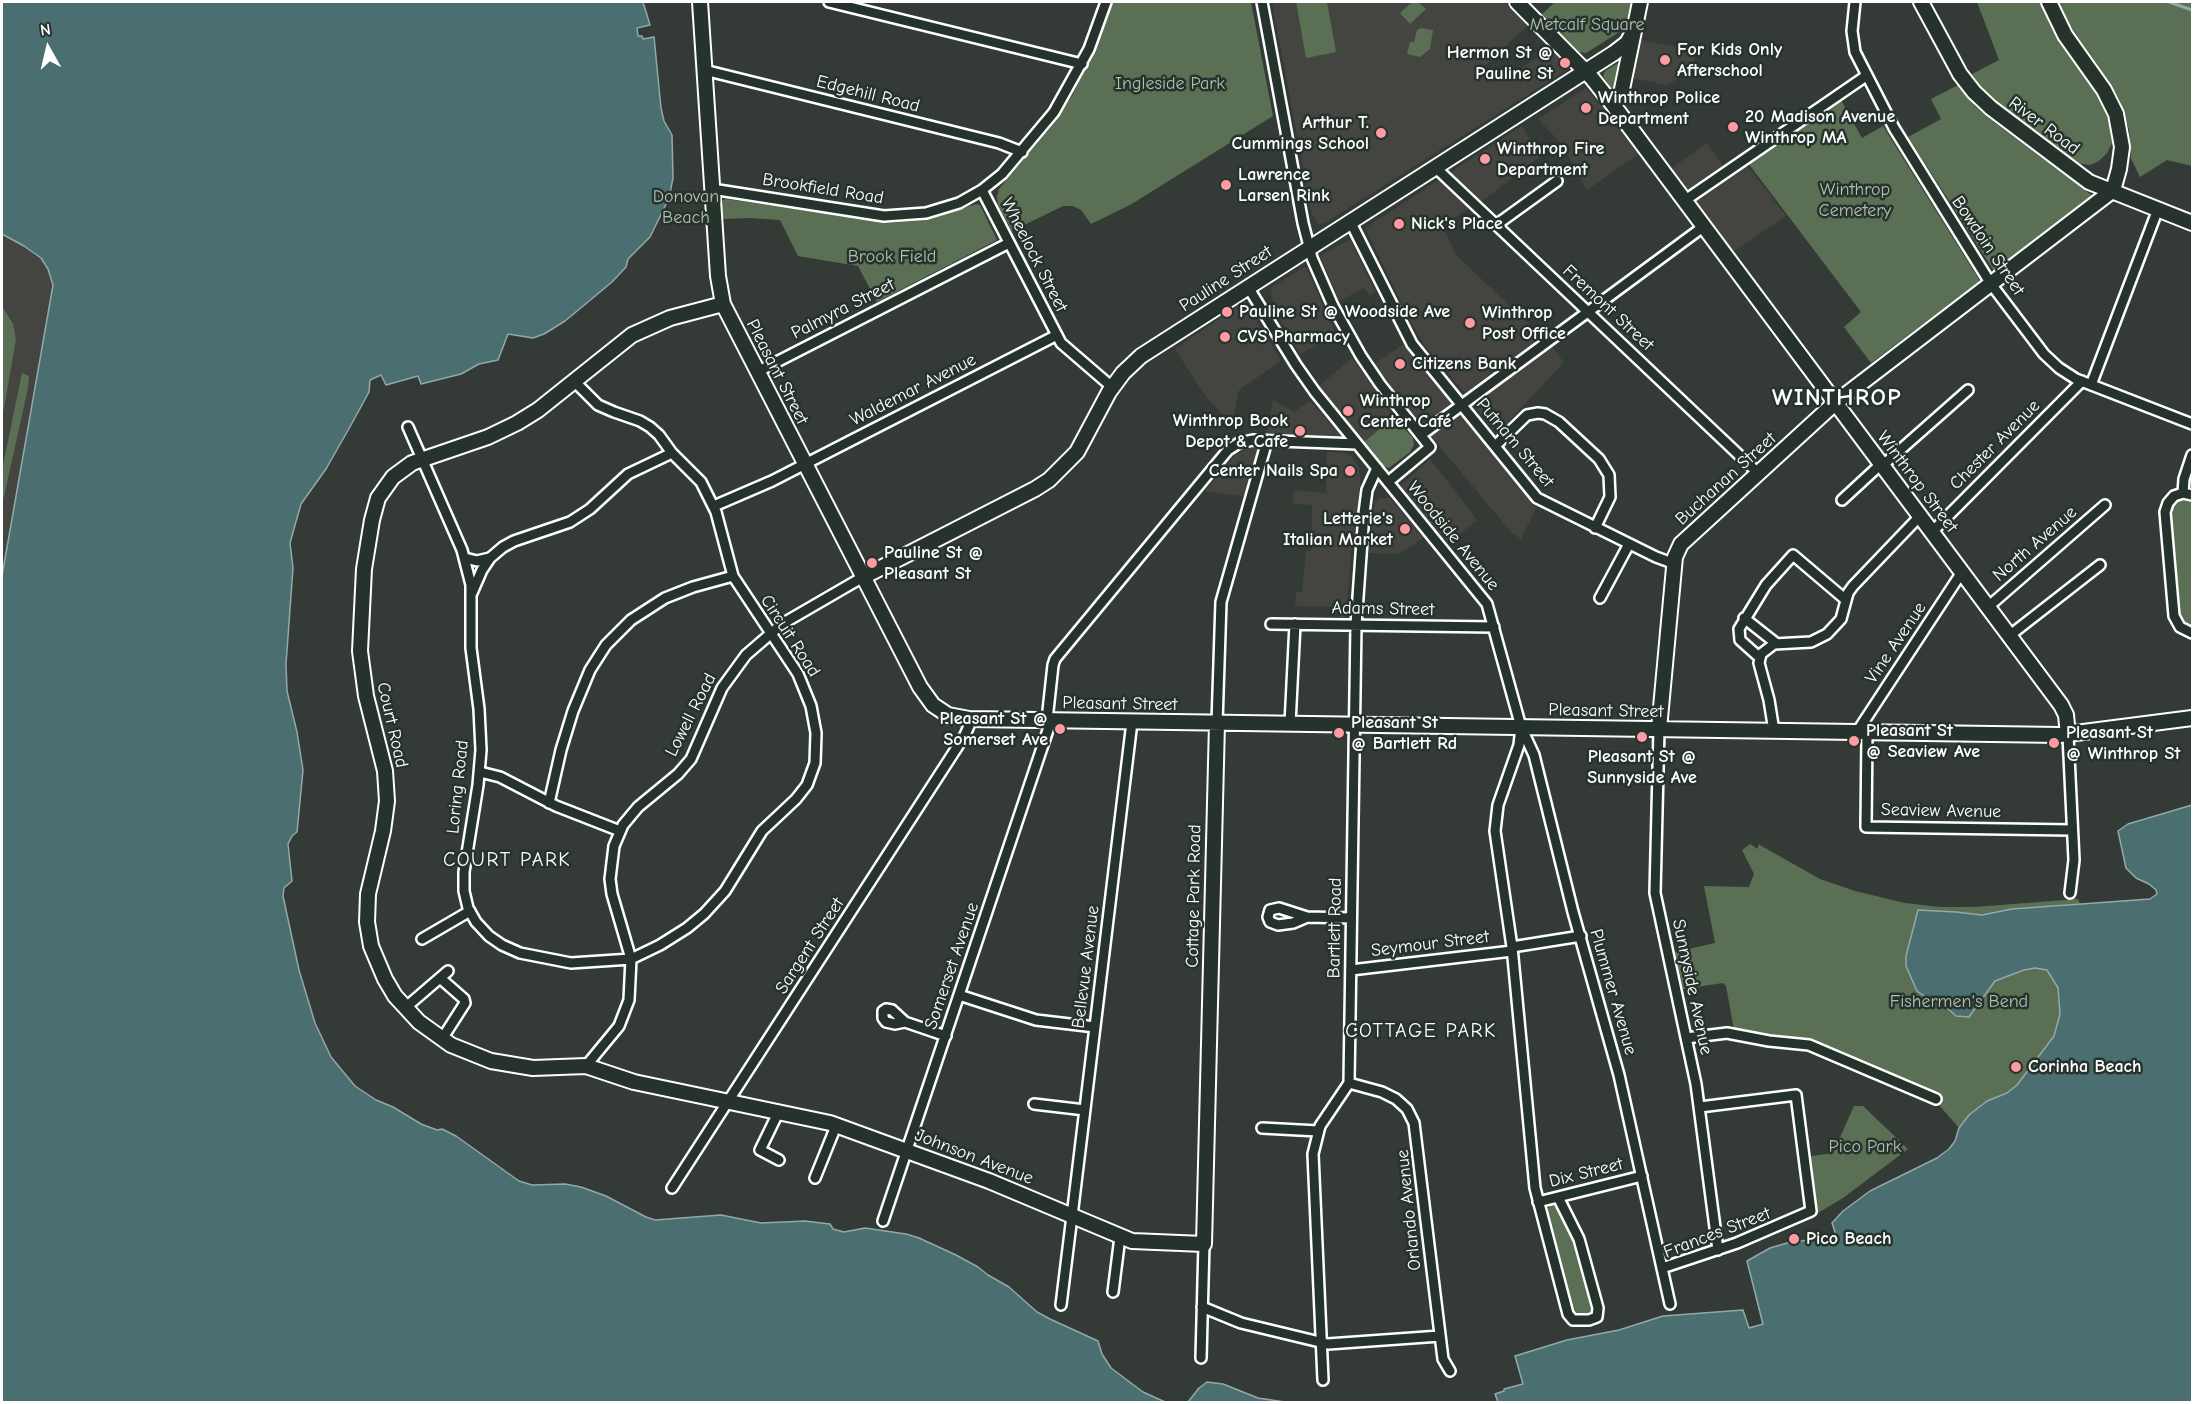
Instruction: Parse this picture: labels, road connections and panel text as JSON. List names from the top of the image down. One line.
{"streets":{"main road":["River Road","Pauline Street","Pleasant Street","Buchanan Street","Winthrop Street","Court Road","Cottage Park Road","Johnson Avenue"],"street":["Edgehill Road","Brookfield Road","Bowdoin Street","Wheelock Street","Fremont Street","Palmyra Street","Waldemar Avenue","Putnam Street","Chester Avenue","Woodside Avenue","North Avenue","Adams Street","Circuit Road","Vine Avenue","Lowell Road","Loring Road","Seaview Avenue","Bartlett Road","Seymour Street","Sargent Street","Somerset Avenue","Bellevue Avenue","Sunnyside Avenue","Plummer Avenue","Dix Street","Orlando Avenue","Frances Street"]},"crossings":[["Edgehill Road","Brookfield Road"],["Edgehill Road","Pleasant Street"],["River Road","Chester Avenue"],["River Road","Buchanan Street"],["Brookfield Road","Wheelock Street"],["Brookfield Road","Pleasant Street"],["Bowdoin Street","Chester Avenue"],["Bowdoin Street","Buchanan Street"],["Wheelock Street","Palmyra Street"],["Wheelock Street","Waldemar Avenue"],["Pauline Street","Fremont Street"],["Pauline Street","Pleasant Street"],["Pauline Street","Putnam Street"],["Pauline Street","Winthrop Street"],["Pauline Street","Woodside Avenue"],["Pauline Street","Lowell Road"],["Fremont Street","Buchanan Street"],["Palmyra Street","Pleasant Street"],["Pleasant Street","Waldemar Avenue"],["Pleasant Street","Buchanan Street"],["Pleasant Street","Winthrop Street"],["Pleasant Street","Woodside Avenue"],["Pleasant Street","Vine Avenue"],["Pleasant Street","Lowell Road"],["Pleasant Street","Court Road"],["Pleasant Street","Seaview Avenue"],["Pleasant Street","Cottage Park Road"],["Pleasant Street","Bartlett Road"],["Pleasant Street","Sargent Street"],["Pleasant Street","Somerset Avenue"],["Pleasant Street","Bellevue Avenue"],["Pleasant Street","Sunnyside Avenue"],["Pleasant Street","Plummer Avenue"],["Waldemar Avenue","Circuit Road"],["Putnam Street","Buchanan Street"],["Chester Avenue","Winthrop Street"],["Buchanan Street","Winthrop Street"],["Buchanan Street","Sunnyside Avenue"],["Winthrop Street","North Avenue"],["Winthrop Street","Vine Avenue"],["Winthrop Street","Seaview Avenue"],["Woodside Avenue","Adams Street"],["Woodside Avenue","Bartlett Road"],["Woodside Avenue","Seymour Street"],["Woodside Avenue","Somerset Avenue"],["Woodside Avenue","Plummer Avenue"],["Woodside Avenue","Dix Street"],["Adams Street","Bartlett Road"],["Circuit Road","Lowell Road"],["Circuit Road","Court Road"],["Circuit Road","Loring Road"],["Vine Avenue","Seaview Avenue"],["Court Road","Loring Road"],["Court Road","Sargent Street"],["Court Road","Johnson Avenue"],["Cottage Park Road","Somerset Avenue"],["Cottage Park Road","Johnson Avenue"],["Bartlett Road","Seymour Street"],["Bartlett Road","Orlando Avenue"],["Seymour Street","Plummer Avenue"],["Sargent Street","Johnson Avenue"],["Somerset Avenue","Johnson Avenue"],["Bellevue Avenue","Johnson Avenue"],["Sunnyside Avenue","Frances Street"],["Plummer Avenue","Dix Street"],["Plummer Avenue","Frances Street"]],"districts":["WINTHROP","COURT PARK","COTTAGE PARK"],"parks":["Metcalf Square","Ingleside Park","Winthrop Cemetery","Donovan Beach","Brook Field","Fishermen's Bend","Pico Park"],"places":["For Kids Only Afterschool","Hermon St @ Pauline St","Winthrop Police Department","20 Madison Avenue Winthrop MA","Arthur T. Cummings School","Winthrop Fire Department","Lawrence Larsen Rink","Nick's Place","Pauline St @ Woodside Ave","Winthrop Post Office","CVS Pharmacy","Citizens Bank","Winthrop Center Café","Winthrop Book Depot & Cafe","Center Nails Spa","Letterie's Italian Market","Pauline St @ Pleasant St","Pleasant St @ Somerset Ave","Pleasant St @ Bartlett Rd","Pleasant St @ Sunnyside Ave","Pleasant St @ Seaview Ave","Pleasant St @ Winthrop St","Corinha Beach","Pico Beach"],"north":"top"}
